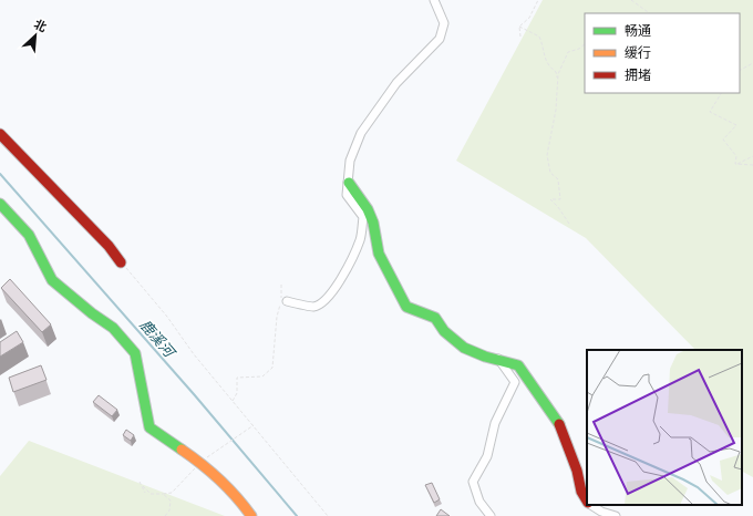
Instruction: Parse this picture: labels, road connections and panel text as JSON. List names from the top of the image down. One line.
{"water":["鹿溪河"],"legend":["畅通","缓行","拥堵"],"north":"top right"}
